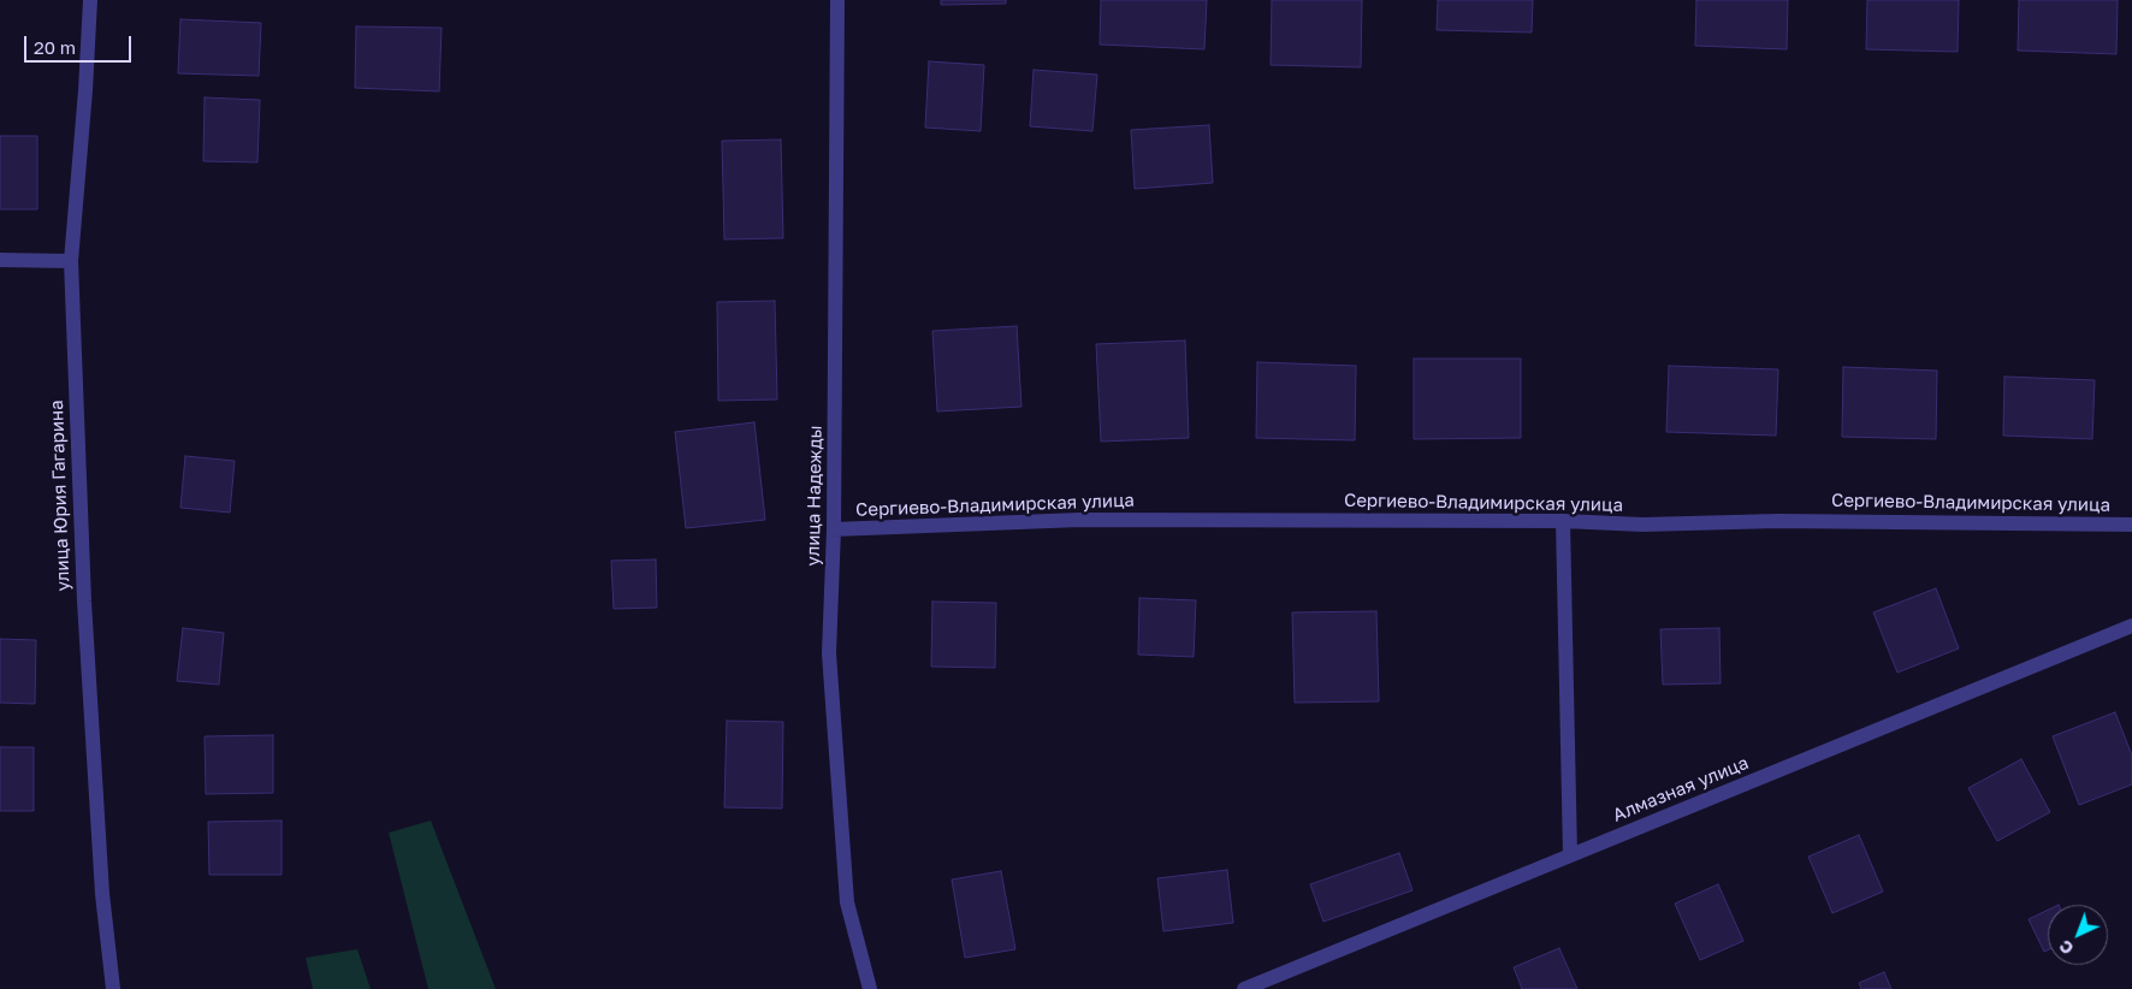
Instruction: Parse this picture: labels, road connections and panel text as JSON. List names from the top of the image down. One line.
{"streets":{"street":["улица Юрия Гагарина","улица Надежды","Сергиево-Владимирская улица","Алмазная улица"]},"crossings":[["улица Надежды","Сергиево-Владимирская улица"]],"scale_bar":"20 m","north":"bottom left"}
